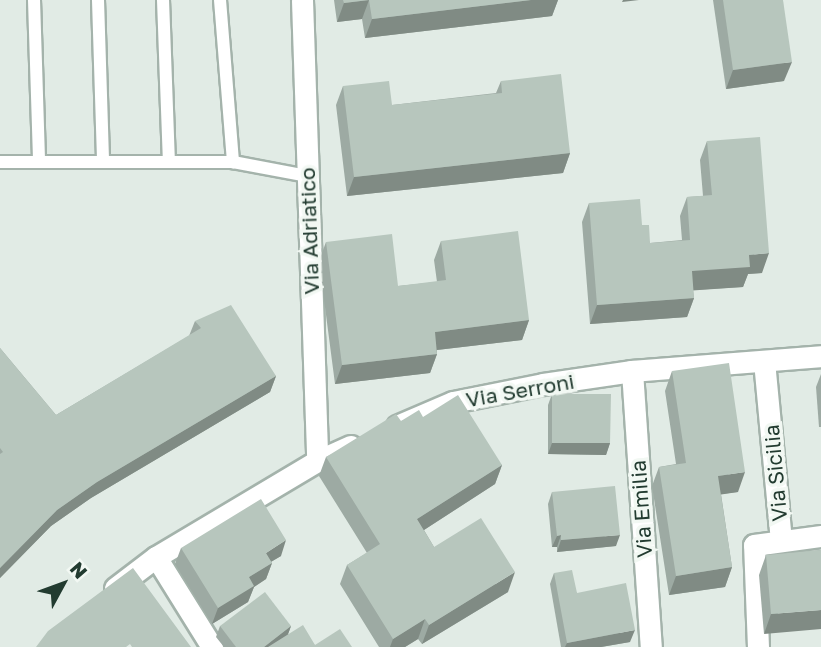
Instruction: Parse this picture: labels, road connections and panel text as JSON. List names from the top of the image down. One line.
{"streets":{"street":["Via Adriatico","Via Serroni","Via Sicilia","Via Emilia"]},"crossings":[["Via Adriatico","Via Serroni"],["Via Serroni","Via Sicilia"],["Via Serroni","Via Emilia"]],"north":"top right"}
